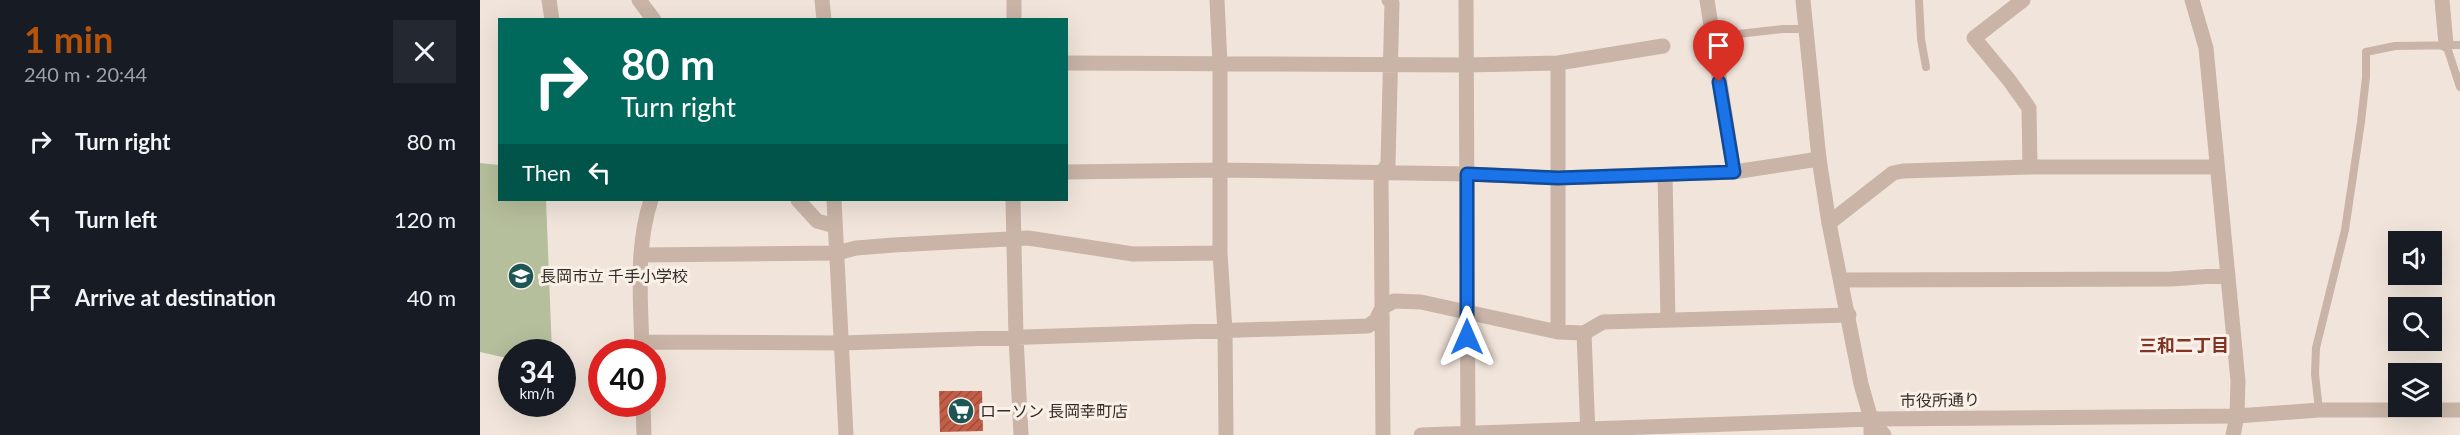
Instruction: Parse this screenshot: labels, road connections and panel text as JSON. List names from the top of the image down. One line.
{"streets":{"street":["市役所通り"]},"districts":["三和二丁目"],"places":{"school or university":["長岡市立 千手小学校"],"supermarket":["ローソン 長岡幸町店"]},"page":{"heading":["1 min","240 m · 20:44"],"turn":["80 m","Turn right"],"list":[{"name":"Turn right","value":"80 m"},{"name":"Turn left","value":"120 m"},{"name":"Arrive at destination","value":"40 m"}],"then":"Then","speed":"34 km/h","limit":"40"}}
